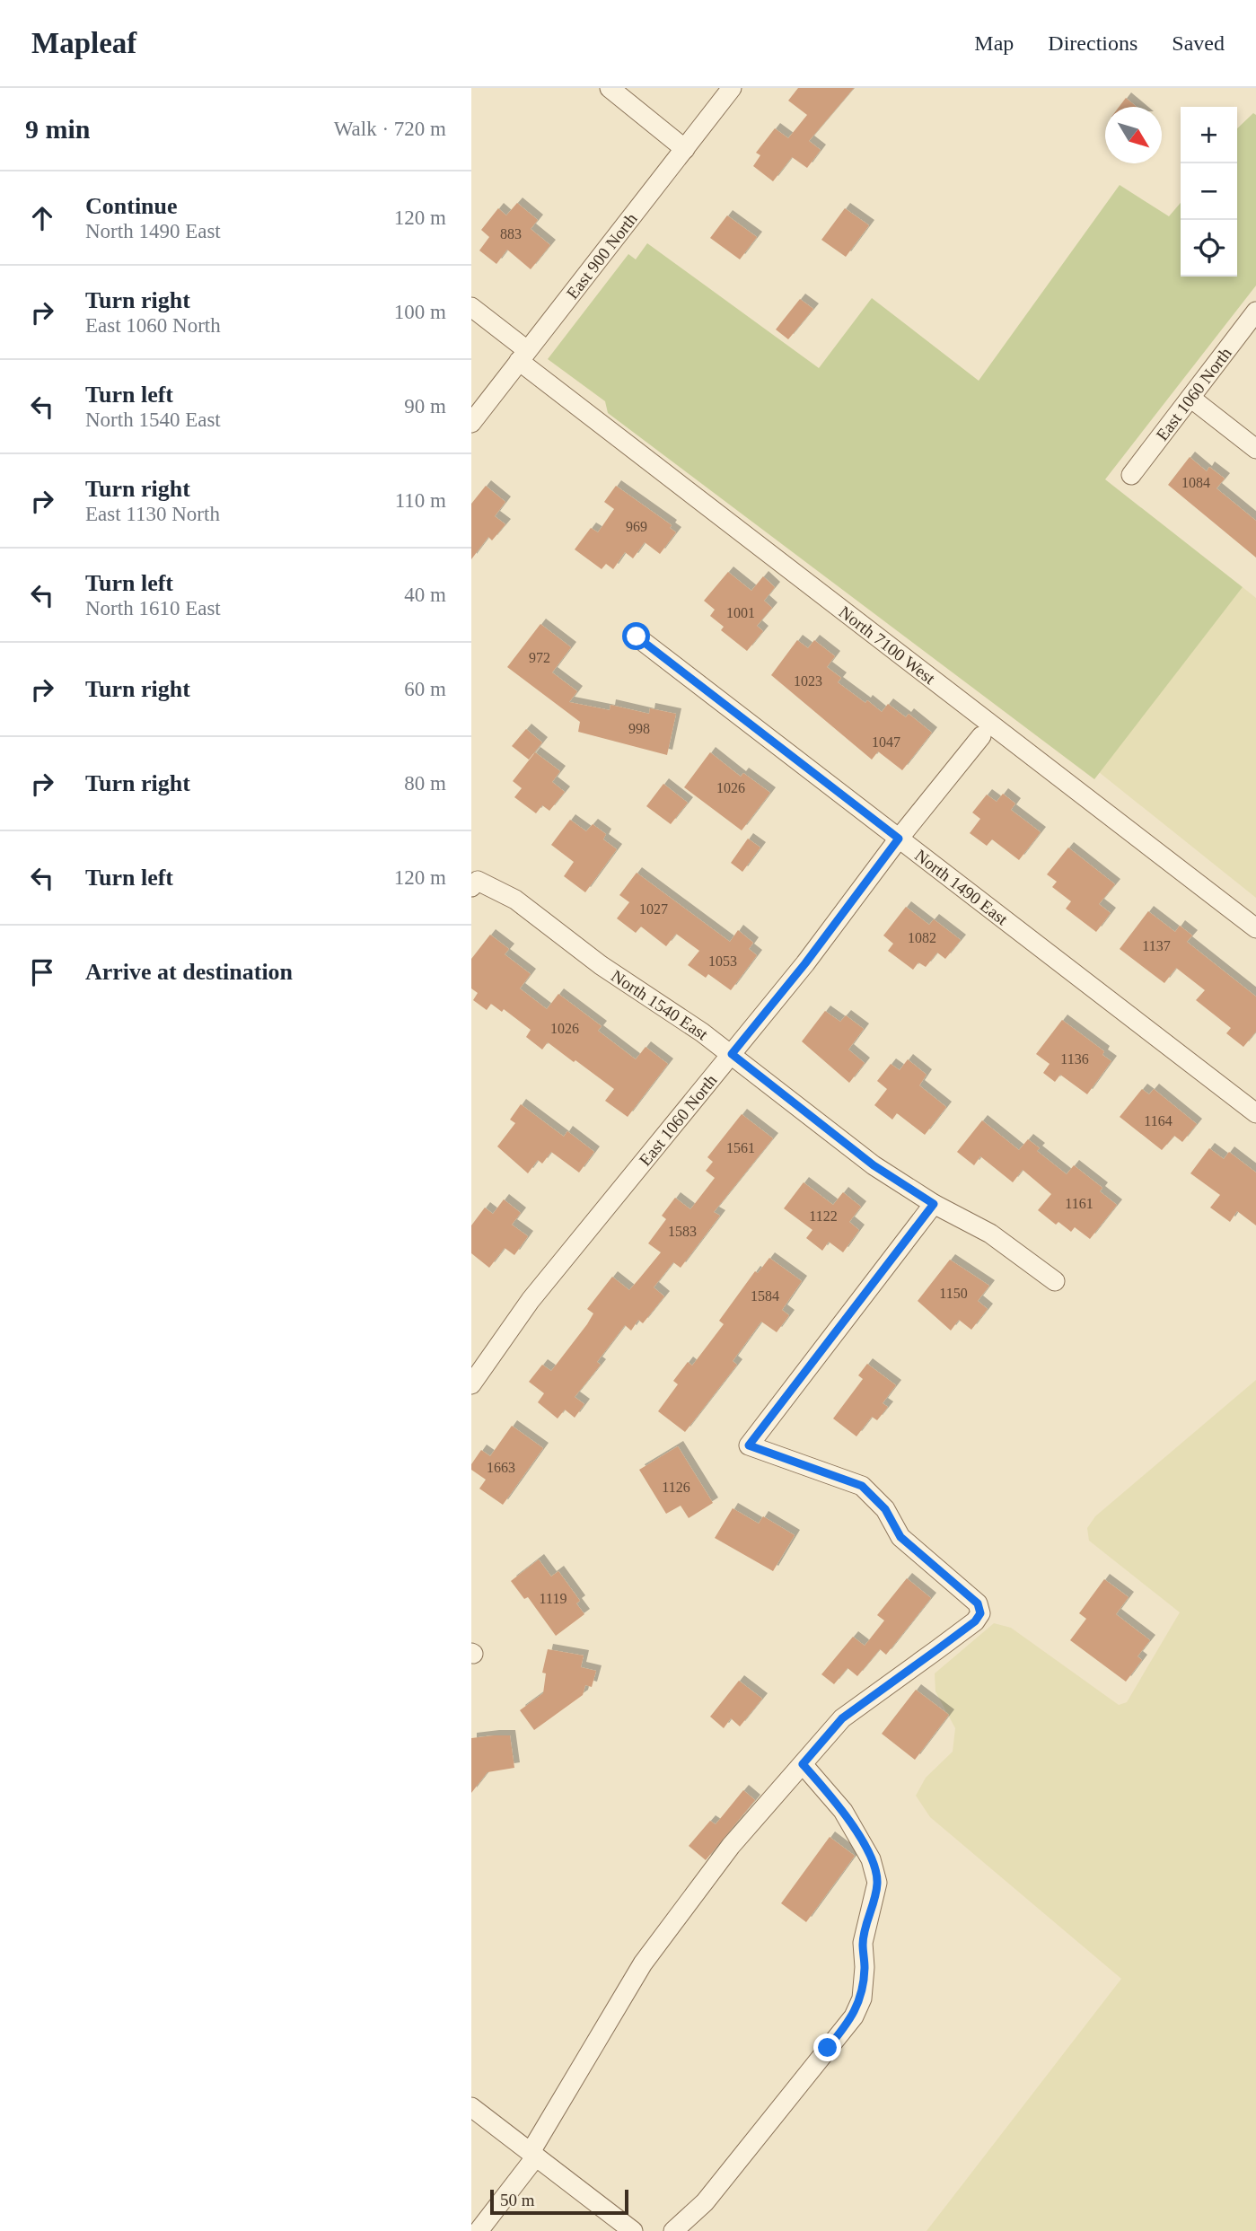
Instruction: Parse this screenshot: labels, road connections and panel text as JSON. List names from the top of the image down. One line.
{"streets":{"street":["East 900 North","East 1060 North","North 7100 West","North 1490 East","North 1540 East"]},"crossings":[["East 900 North","North 7100 West"],["East 1060 North","North 1490 East"],["East 1060 North","North 1540 East"]],"house_numbers":["883","1084","969","1001","972","1023","998","1047","1026","1027","1082","1137","1053","1026","1136","1164","1561","1161","1122","1583","1150","1584","1663","1126","1119"],"scale_bar":"50 m","north":"bottom right","page":{"header":"Mapleaf","nav":["Map","Directions","Saved"],"heading":["9 min","Walk · 720 m"],"map_buttons":["+","−"],"list":[["Continue","North 1490 East","120 m"],["Turn right","East 1060 North","100 m"],["Turn left","North 1540 East","90 m"],["Turn right","East 1130 North","110 m"],["Turn left","North 1610 East","40 m"],["Turn right","60 m"],["Turn right","80 m"],["Turn left","120 m"],"Arrive at destination"],"scale":"50 m"}}
